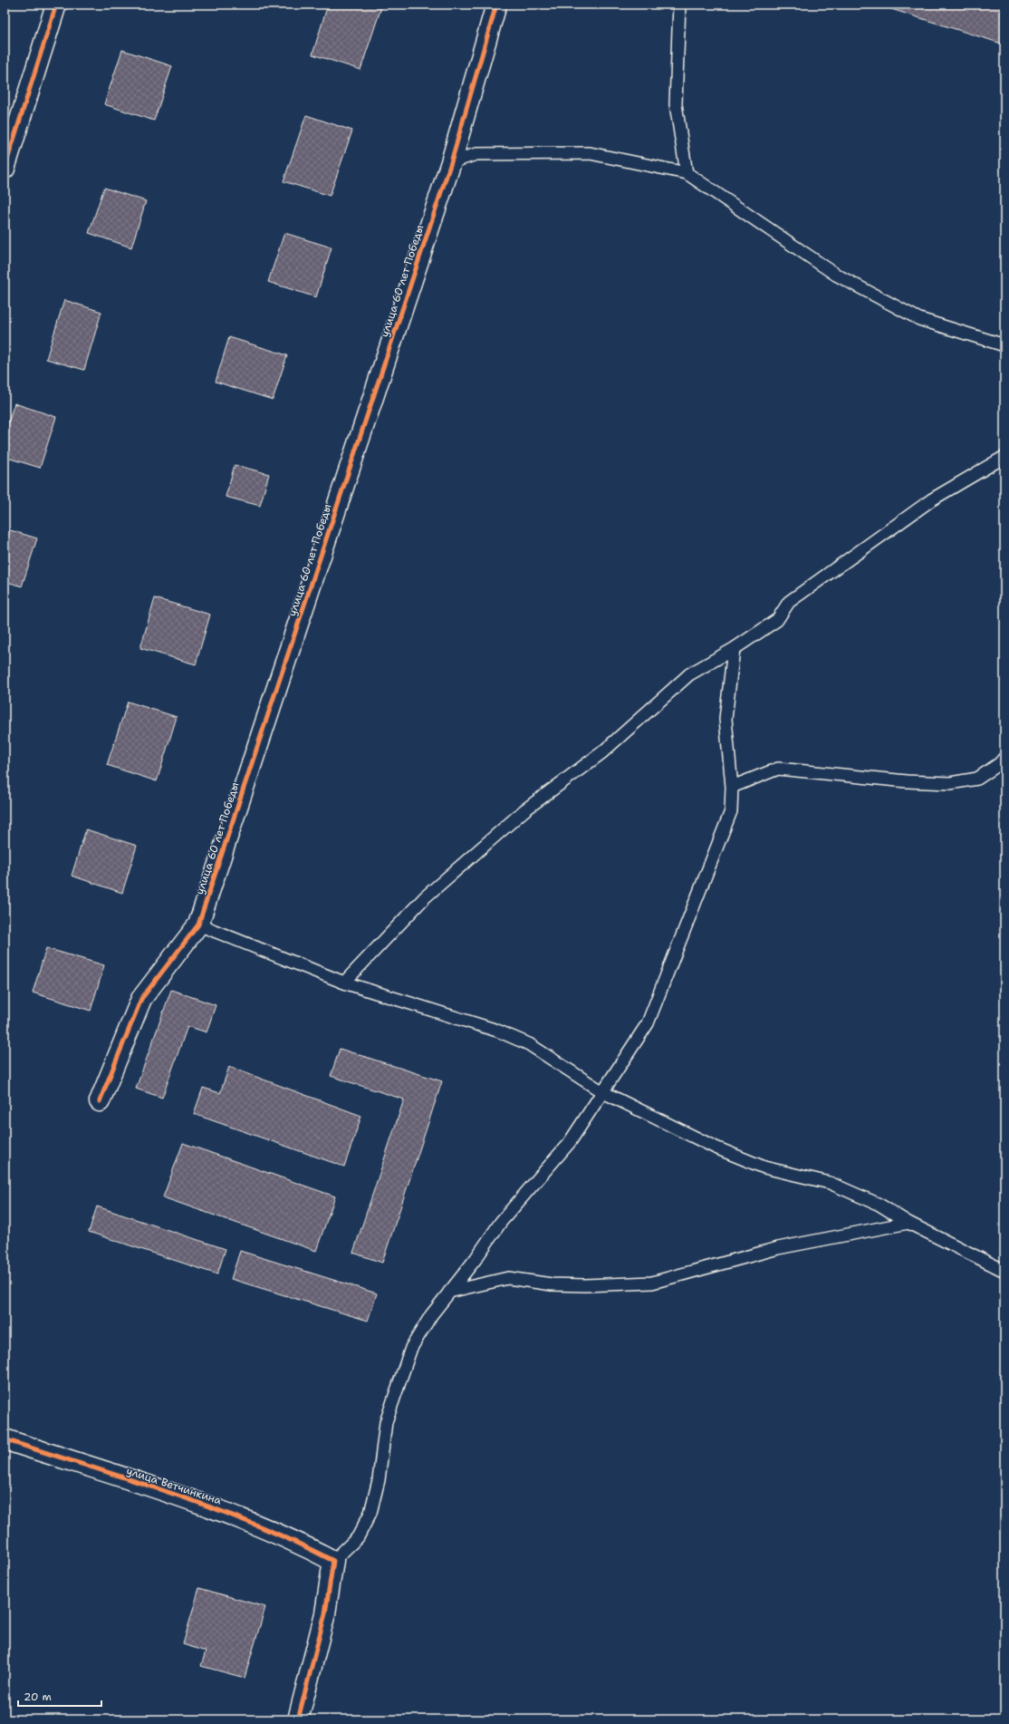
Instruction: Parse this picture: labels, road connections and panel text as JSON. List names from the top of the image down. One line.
{"streets":{"street":["улица 60 лет Победы","улица Ветчинкина"]},"scale_bar":"20 m"}
